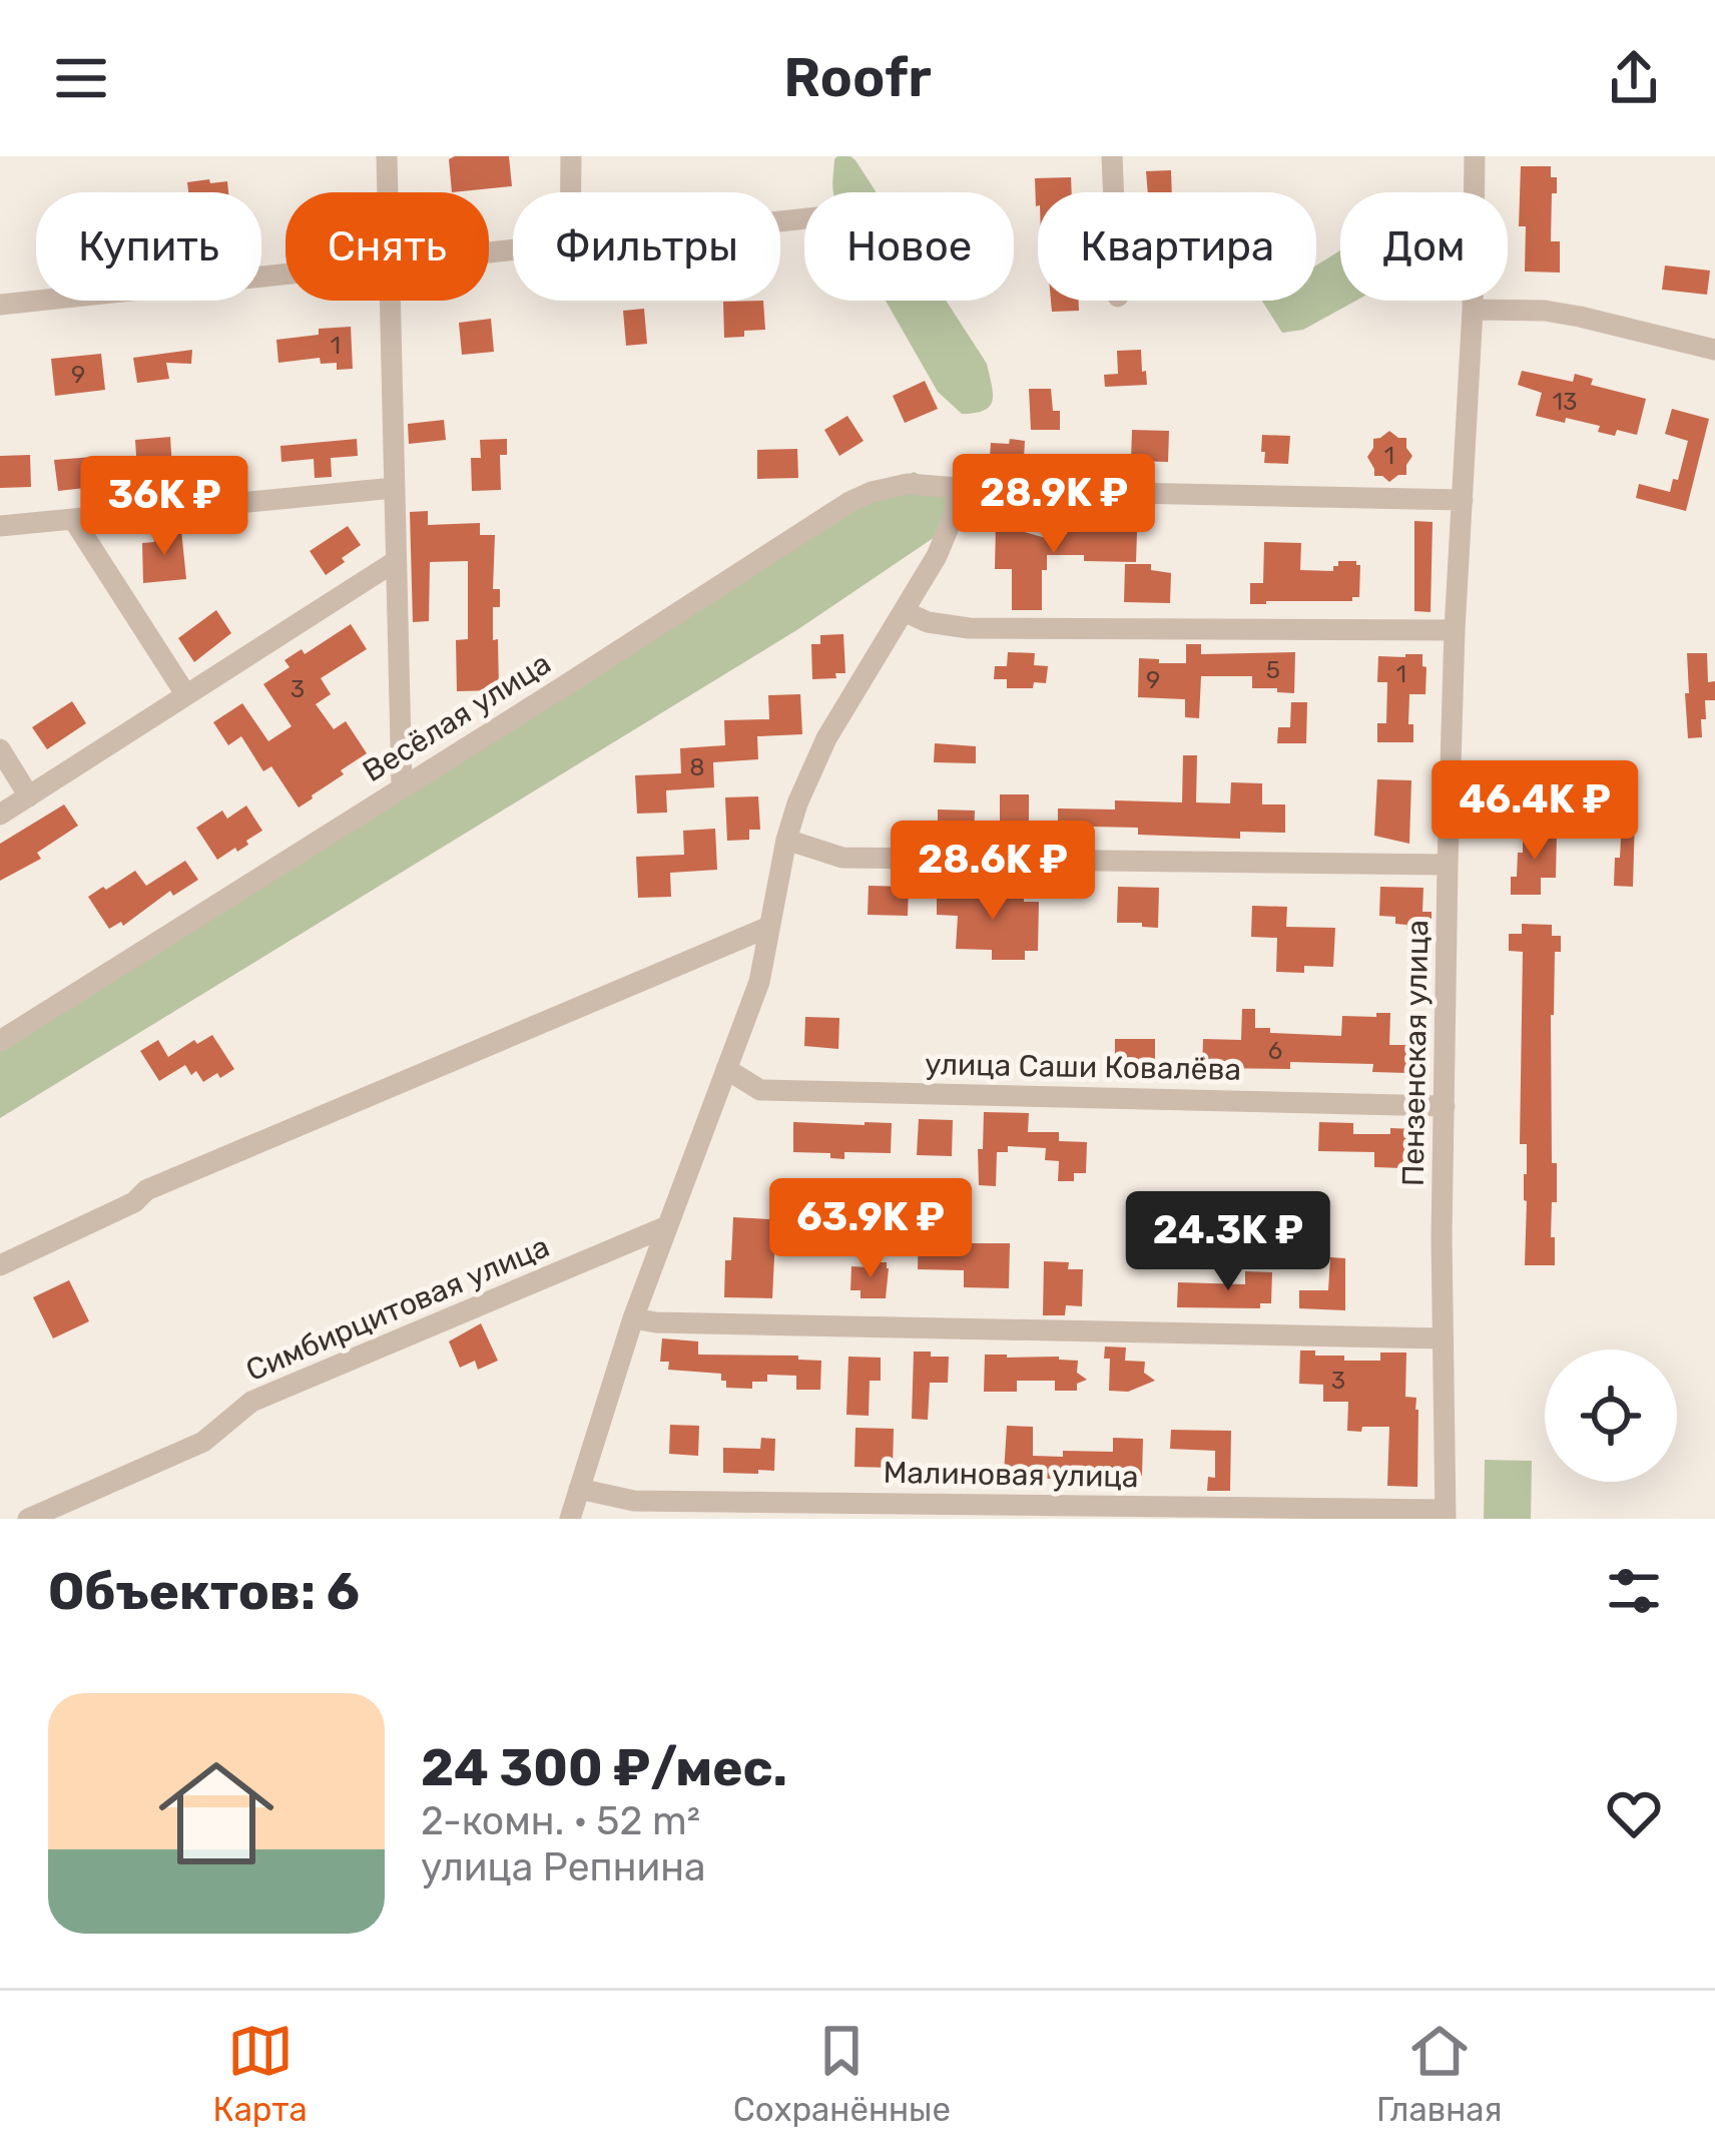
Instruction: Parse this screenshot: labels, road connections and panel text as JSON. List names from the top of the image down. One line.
{"streets":{"street":["Весёлая улица","Пензенская улица","улица Саши Ковалёва","Симбирцитовая улица","Малиновая улица"]},"crossings":[["Весёлая улица","Пензенская улица"],["Пензенская улица","улица Саши Ковалёва"],["Пензенская улица","Малиновая улица"]],"house_numbers":["1","9","13","1","5","1","9","3","8","6","3"],"page":{"header":"Roofr","chip":["Купить","Снять","Фильтры","Новое","Квартира","Дом"],"price":["28.9K ₽","36K ₽","46.4K ₽","28.6K ₽","63.9K ₽","24.3K ₽"],"heading":"Объектов: 6","list":[{"name":"24 300 ₽/мес.","note":"2-комн. · 52 m² · улица Репнина"}],"tabs":["Карта","Сохранённые","Главная"]}}
